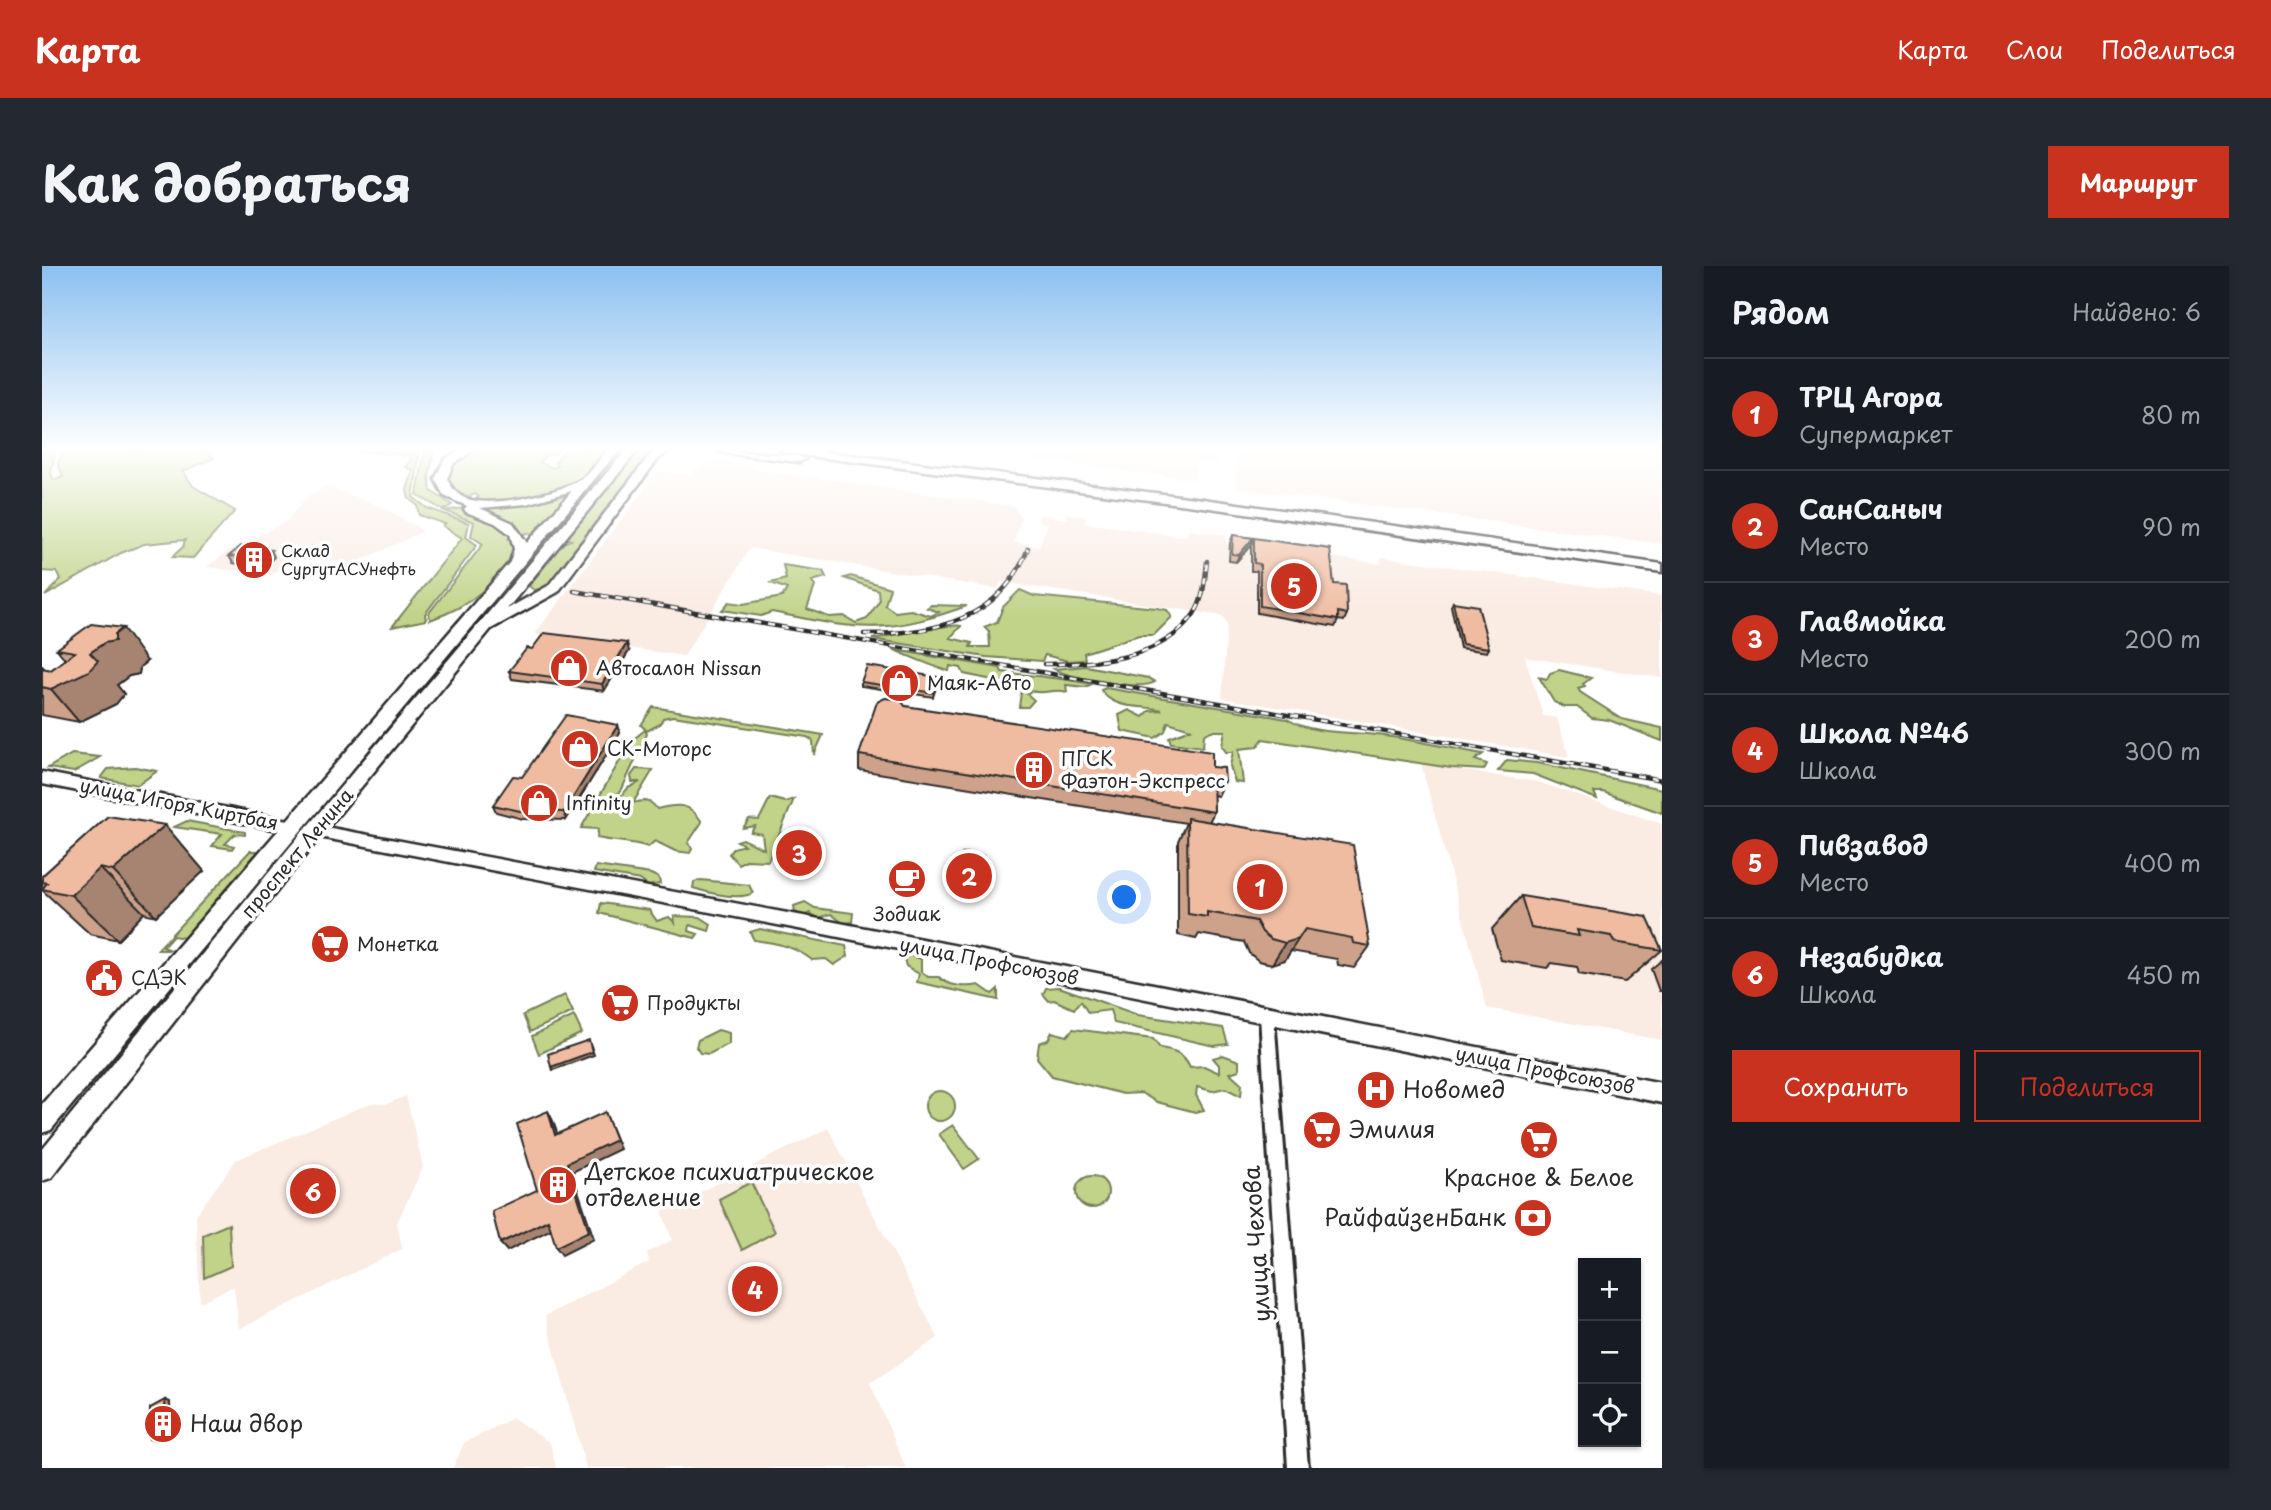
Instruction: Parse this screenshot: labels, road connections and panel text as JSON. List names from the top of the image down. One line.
{"streets":{"main road":["улица Игоря Киртбая","проспект Ленина","улица Профсоюзов"],"street":["улица Чехова"]},"crossings":[["улица Игоря Киртбая","проспект Ленина"],["улица Игоря Киртбая","улица Профсоюзов"],["проспект Ленина","улица Профсоюзов"],["улица Профсоюзов","улица Чехова"]],"places":{"building":["Склад СургутАСУнефть","ПГСК Фаэтон-Экспресс","Детское психиатрическое отделение","Наш двор"],"shop":["Автосалон Nissan","Маяк-Авто","СК-Моторс","Infinity"],"cafe":["Зодиак"],"supermarket":["Монетка","Продукты","Эмилия","Красное & Белое"],"public building":["СДЭК"],"hospital":["Новомед"],"bank":["РайфайзенБанк"]},"page":{"header":"Карта","nav":["Карта","Слои","Поделиться"],"title":"Как добраться","buttons":["Маршрут",["Сохранить","Поделиться"]],"heading":["Рядом","Найдено: 6"],"list":[{"mark":"1","name":"ТРЦ Агора","note":"Супермаркет","value":"80 m"},{"mark":"2","name":"СанСаныч","note":"Место","value":"90 m"},{"mark":"3","name":"Главмойка","note":"Место","value":"200 m"},{"mark":"4","name":"Школа №46","note":"Школа","value":"300 m"},{"mark":"5","name":"Пивзавод","note":"Место","value":"400 m"},{"mark":"6","name":"Незабудка","note":"Школа","value":"450 m"}],"pins":["5","3","2","1","6","4"],"map_buttons":["+","−"]}}
